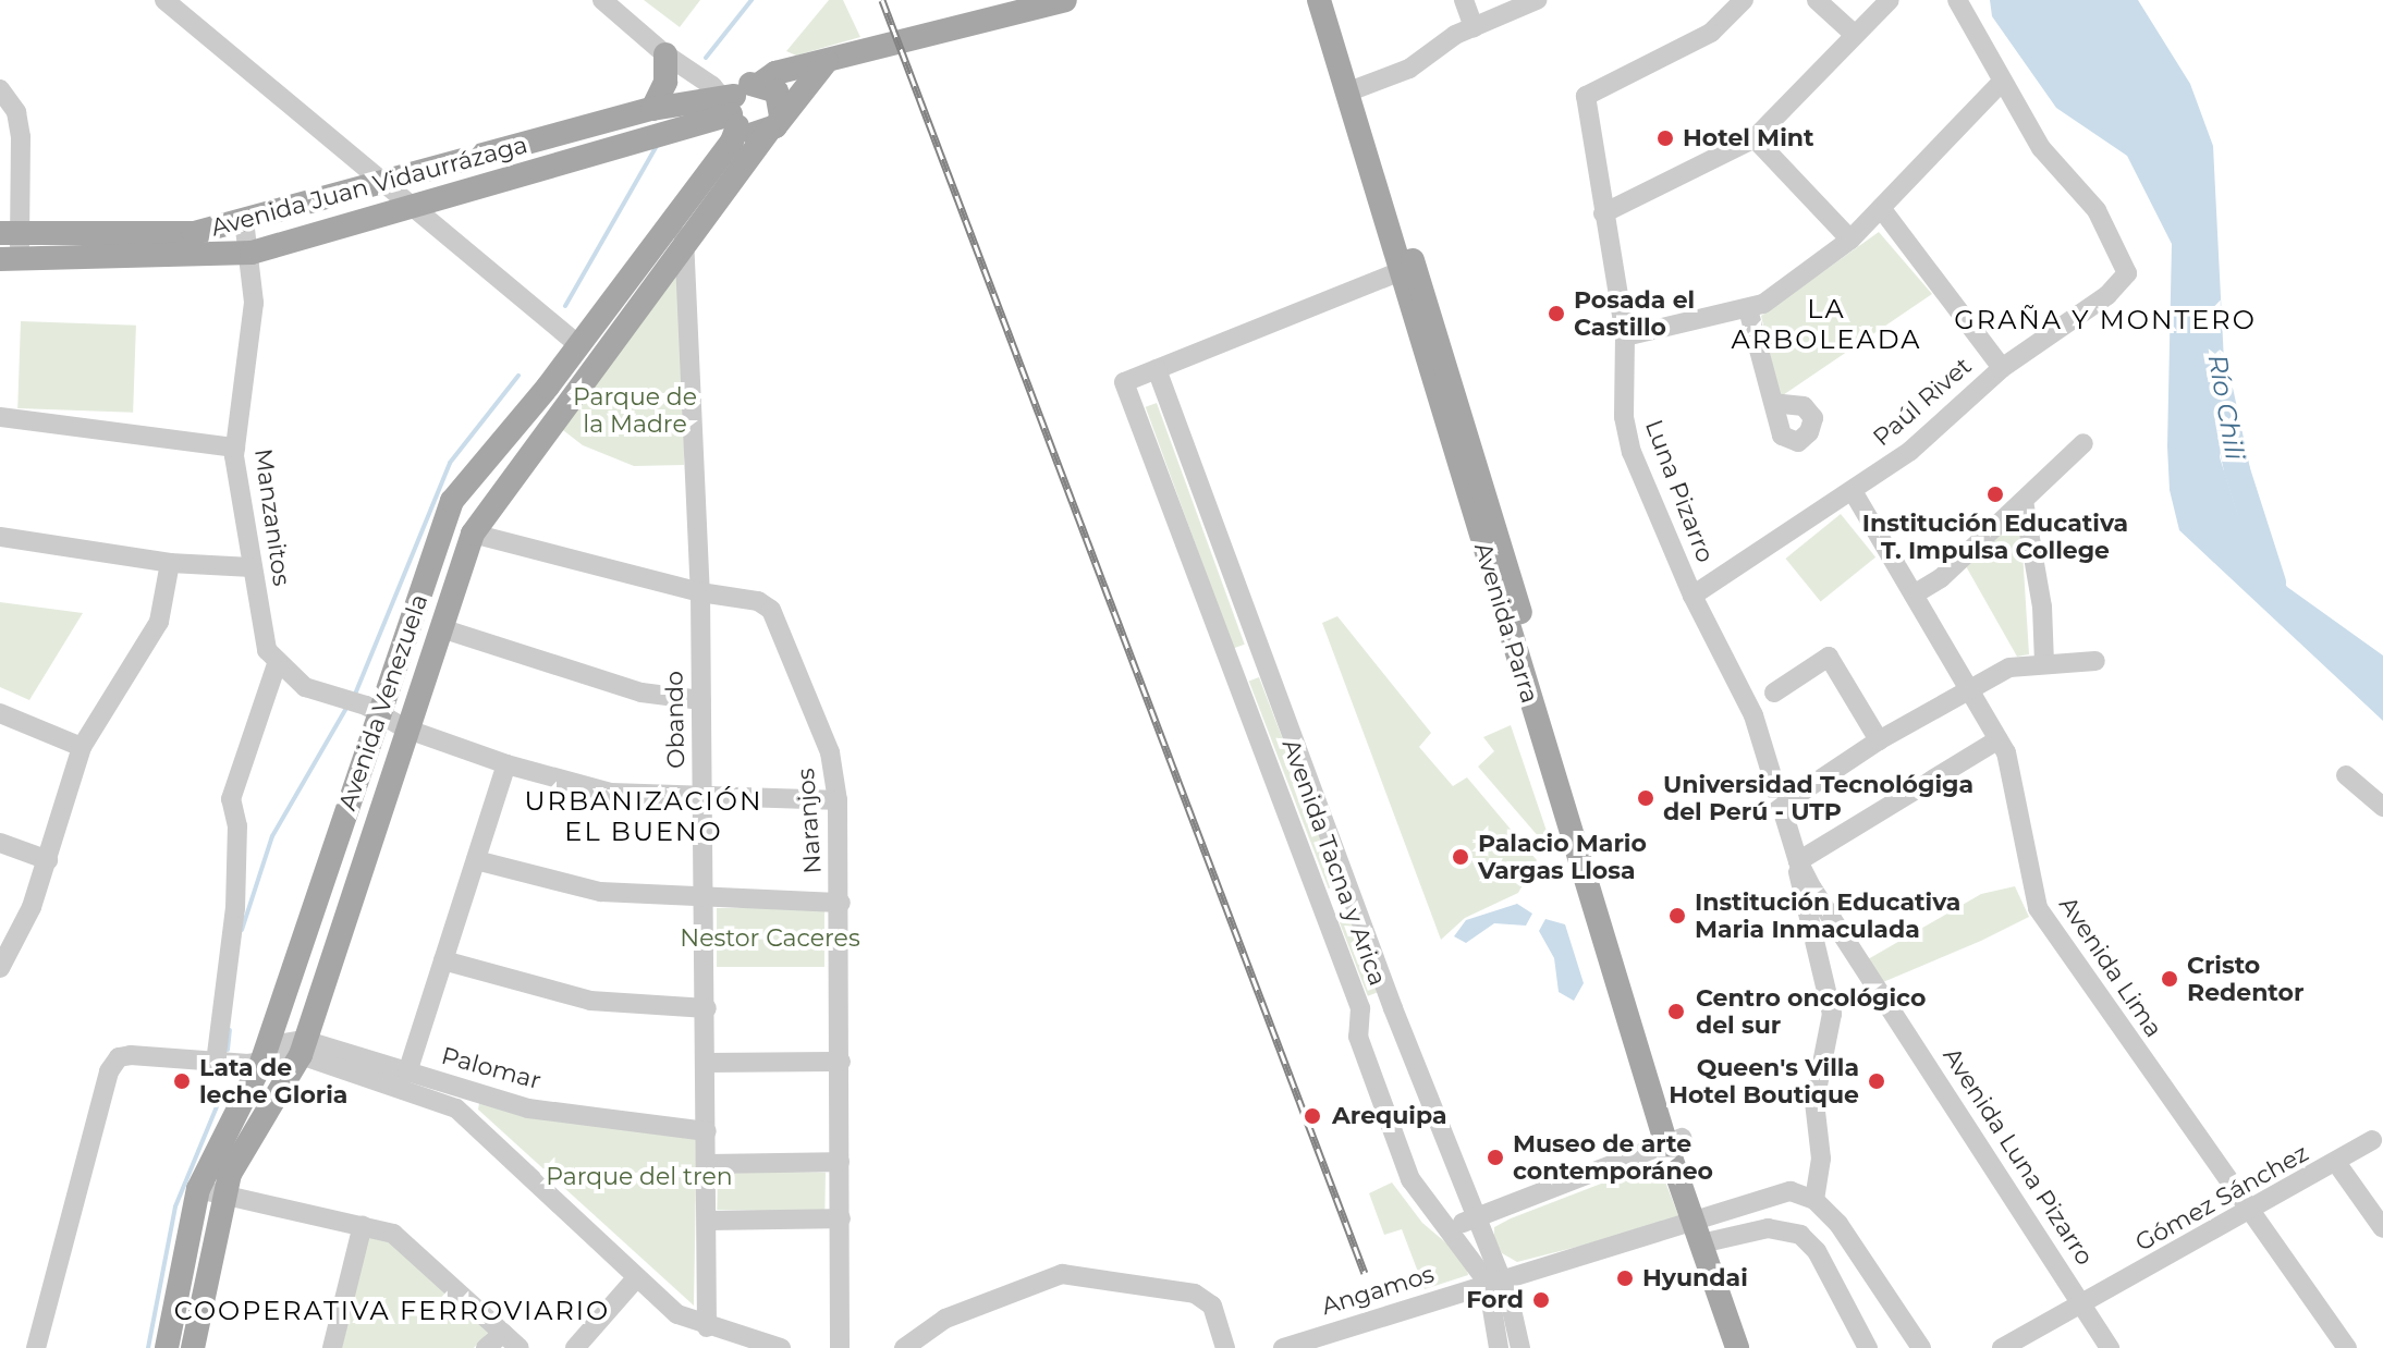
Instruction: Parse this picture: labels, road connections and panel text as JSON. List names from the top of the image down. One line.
{"streets":{"main road":["Avenida Juan Vidaurrázaga","Avenida Parra","Avenida Venezuela"],"street":["Paúl Rivet","Luna Pizarro","Manzanitos","Obando","Naranjos","Avenida Tacna y Arica","Avenida Lima","Palomar","Avenida Luna Pizarro","Gómez Sánchez","Angamos"]},"crossings":[["Avenida Juan Vidaurrázaga","Manzanitos"],["Avenida Juan Vidaurrázaga","Avenida Venezuela"],["Paúl Rivet","Luna Pizarro"],["Paúl Rivet","Avenida Lima"],["Luna Pizarro","Avenida Luna Pizarro"],["Manzanitos","Avenida Venezuela"],["Manzanitos","Obando"],["Manzanitos","Naranjos"],["Avenida Venezuela","Obando"],["Avenida Venezuela","Naranjos"],["Avenida Venezuela","Palomar"],["Obando","Naranjos"],["Obando","Palomar"],["Avenida Tacna y Arica","Angamos"],["Avenida Lima","Gómez Sánchez"],["Avenida Luna Pizarro","Gómez Sánchez"]],"districts":["LA ARBOLEADA","GRAÑA Y MONTERO","URBANIZACIÓN EL BUENO","COOPERATIVA FERROVIARIO"],"water":["Río Chili"],"parks":["Parque de la Madre","Nestor Caceres","Parque del tren"],"places":["Hotel Mint","Posada el Castillo","Institución Educativa T. Impulsa College","Universidad Tecnológiga del Perú - UTP","Palacio Mario Vargas Llosa","Institución Educativa Maria Inmaculada","Cristo Redentor","Centro oncológico del sur","Lata de leche Gloria","Queen's Villa Hotel Boutique","Arequipa","Museo de arte contemporáneo","Hyundai","Ford"]}
